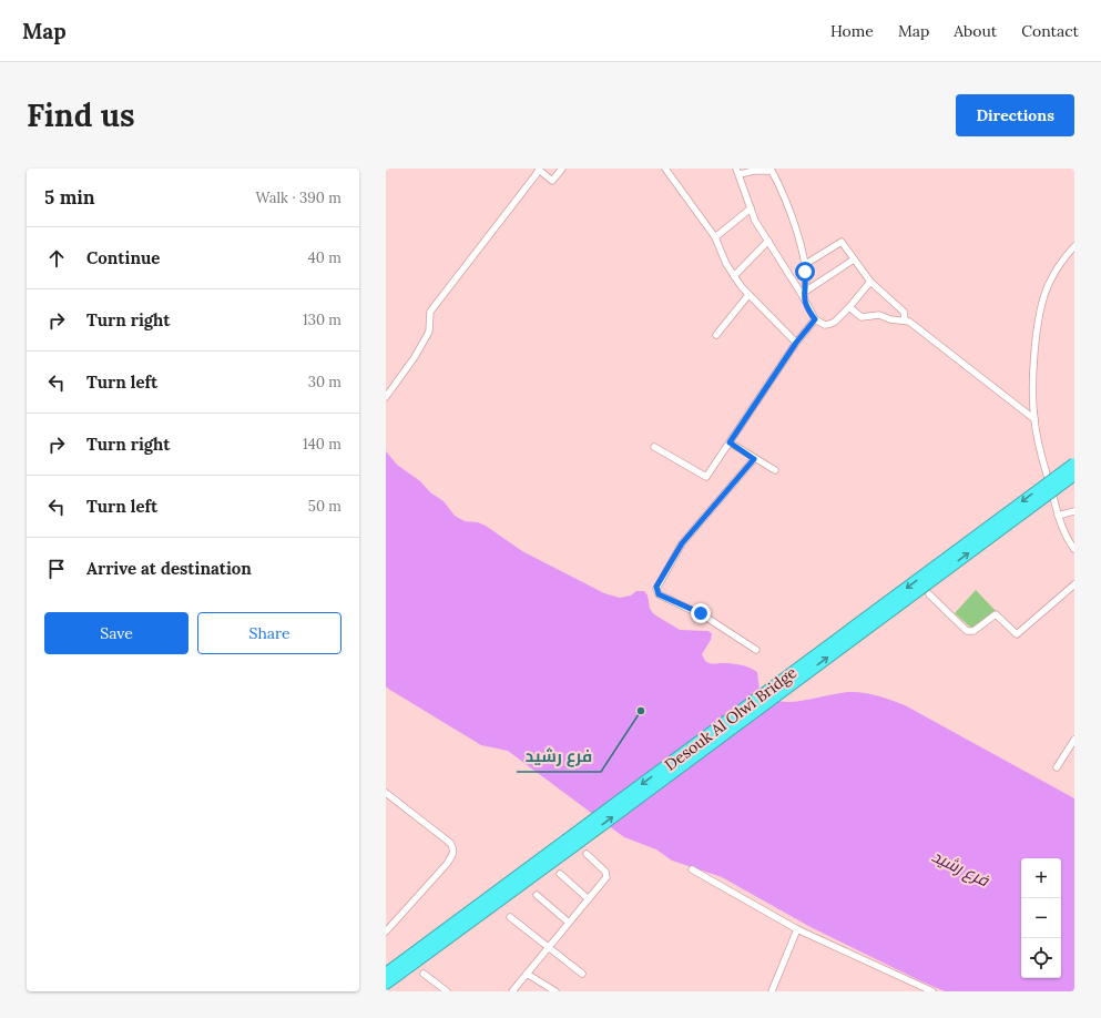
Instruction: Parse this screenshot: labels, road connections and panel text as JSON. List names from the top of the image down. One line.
{"streets":{"highway":["Desouk Al Olwi Bridge"]},"water":["فرع رشيد"],"places":["فرع رشيد"],"page":{"header":"Map","nav":["Home","Map","About","Contact"],"buttons":["Directions",["Save","Share"]],"title":"Find us","heading":["5 min","Walk · 390 m"],"list":[["Continue","40 m"],["Turn right","130 m"],["Turn left","30 m"],["Turn right","140 m"],["Turn left","50 m"],"Arrive at destination"],"map_buttons":["+","−"]}}
